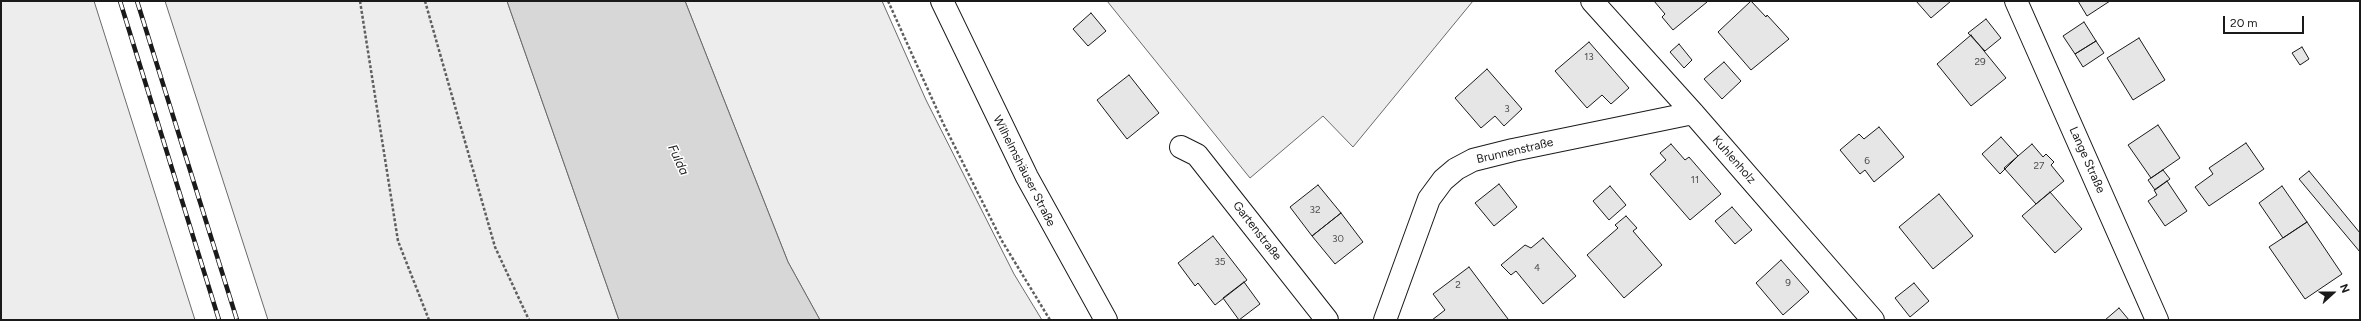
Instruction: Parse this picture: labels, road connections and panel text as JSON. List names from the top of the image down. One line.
{"streets":{"street":["Brunnenstraße","Kuhlenholz","Lange Straße","Wilhelmshäuser Straße","Gartenstraße"]},"crossings":[["Brunnenstraße","Kuhlenholz"]],"water":["Fulda"],"house_numbers":["13","29","3","6","27","11","32","30","35","4","9","2"],"scale_bar":"20 m","north":"right"}
